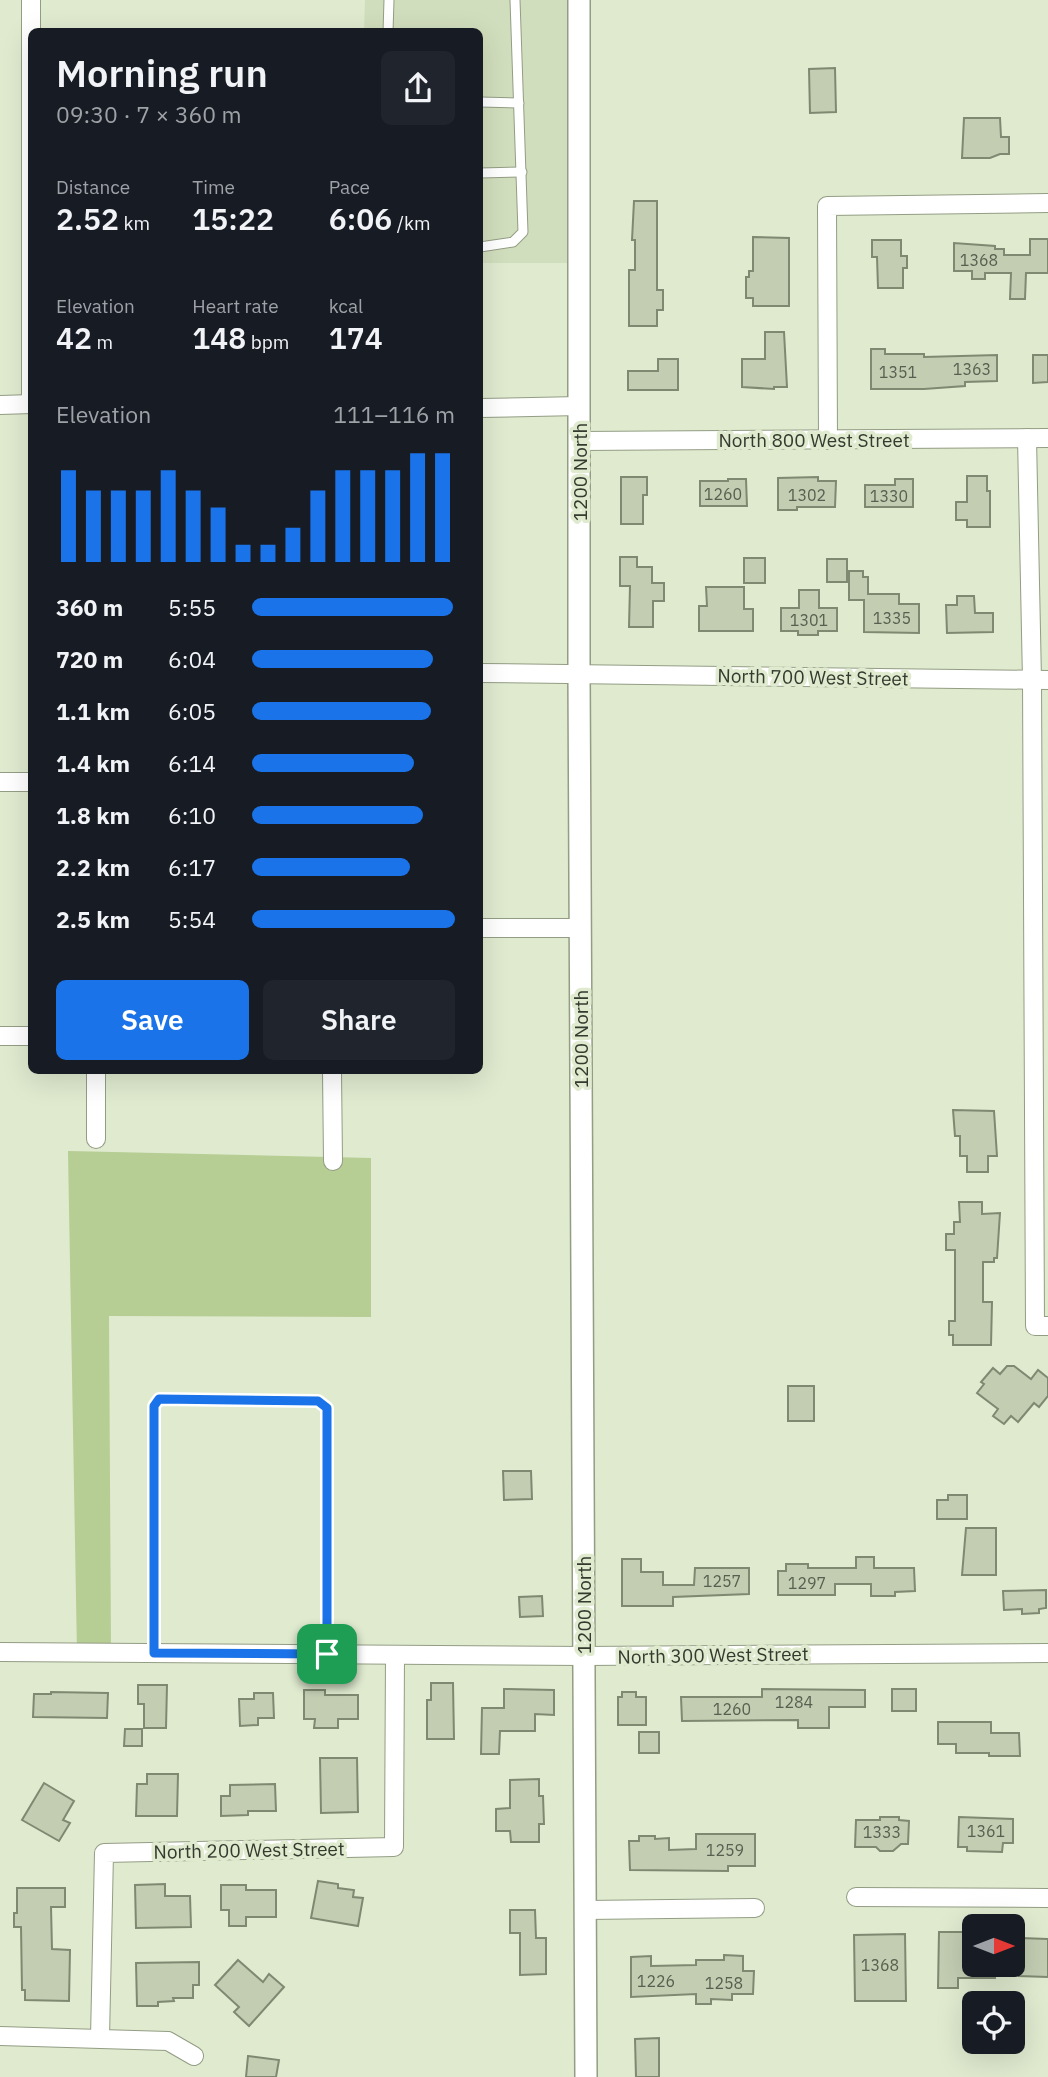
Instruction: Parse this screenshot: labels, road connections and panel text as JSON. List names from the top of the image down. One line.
{"streets":{"street":["North 800 West Street","1200 North","North 700 West Street","North 300 West Street","North 200 West Street"]},"crossings":[["North 800 West Street","1200 North"],["1200 North","North 700 West Street"],["1200 North","North 300 West Street"],["North 300 West Street","North 200 West Street"]],"house_numbers":["1368","1363","1351","1260","1302","1330","1335","1301","1257","1297","1284","1260","1361","1333","1259","1368","1226","1258"],"north":"right","page":{"heading":["Morning run","09:30 · 7 × 360 m"],"stats":[["Distance","2.52 km"],["Time","15:22"],["Pace","6:06 /km"],["Elevation","42 m"],["Heart rate","148 bpm"],["kcal","174"]],"chart":["Elevation","111–116 m"],"list":[{"name":"360 m","note":"5:55"},{"name":"720 m","note":"6:04"},{"name":"1.1 km","note":"6:05"},{"name":"1.4 km","note":"6:14"},{"name":"1.8 km","note":"6:10"},{"name":"2.2 km","note":"6:17"},{"name":"2.5 km","note":"5:54"}],"buttons":["Save","Share"]}}
